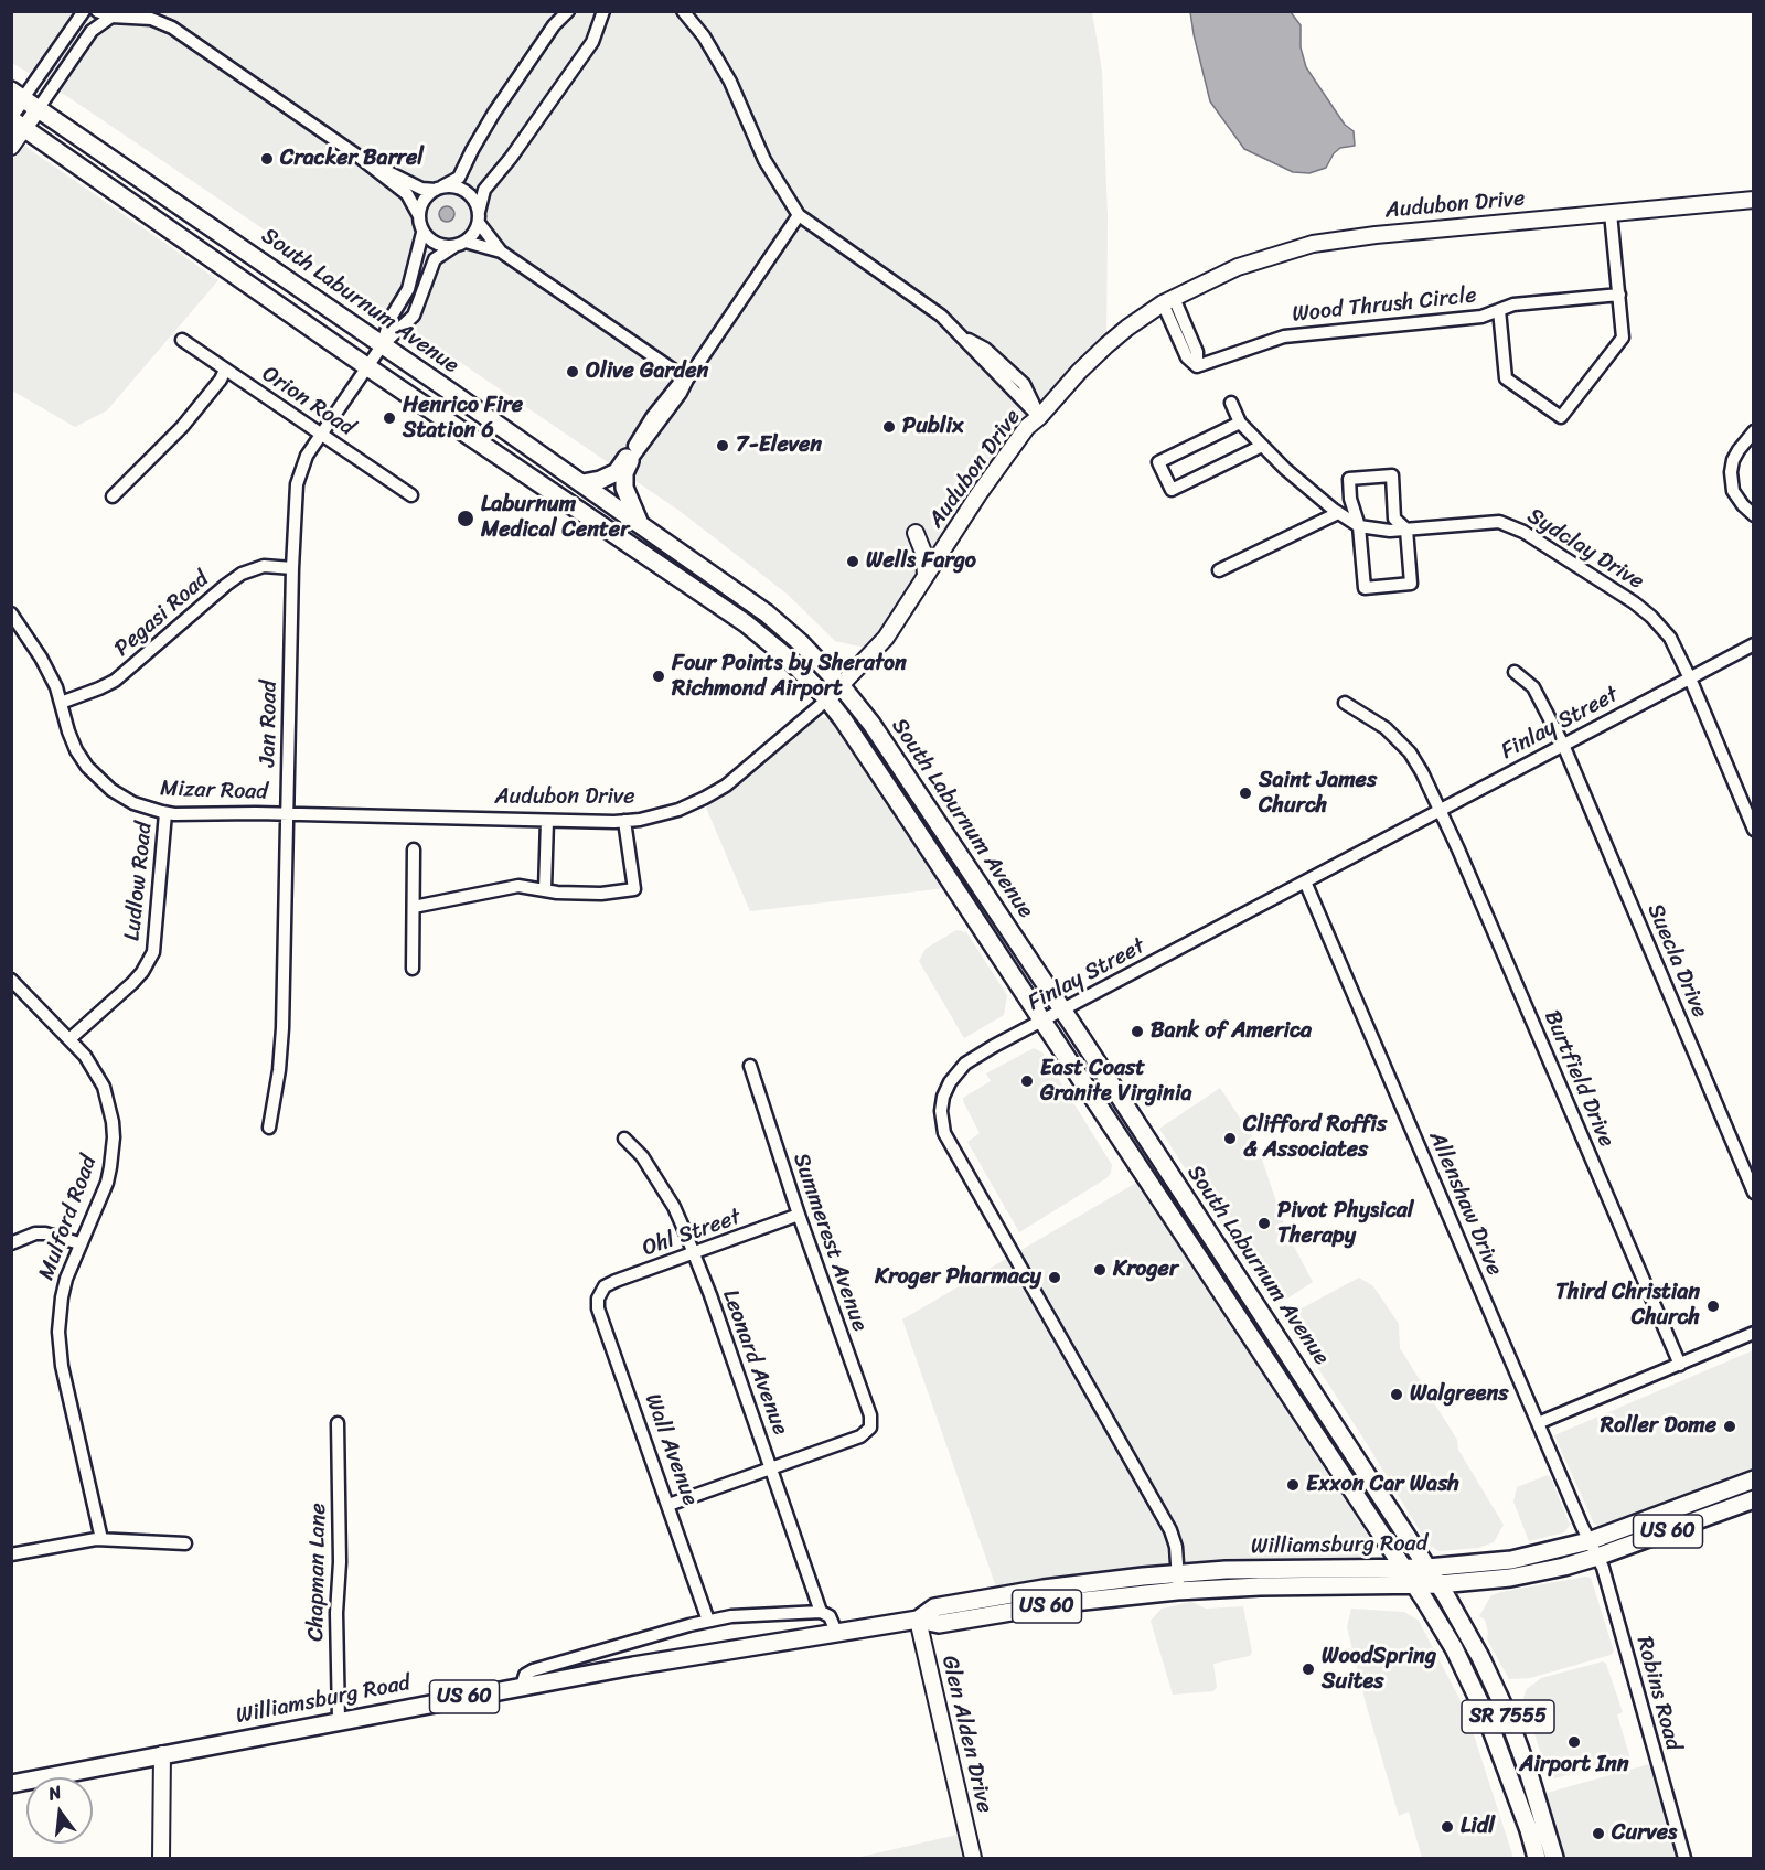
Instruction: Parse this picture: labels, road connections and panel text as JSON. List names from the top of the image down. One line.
{"streets":{"main road":["South Laburnum Avenue","US 60","Williamsburg Road","SR 7555"],"street":["Audubon Drive","Wood Thrush Circle","Orion Road","Sydclay Drive","Pegasi Road","Jan Road","Finlay Street","Mizar Road","Ludlow Road","Suecla Drive","Burtfield Drive","Allenshaw Drive","Mulford Road","Ohl Street","Summerest Avenue","Leonard Avenue","Wall Avenue","Chapman Lane","Robins Road","Glen Alden Drive"]},"crossings":[["Audubon Drive","South Laburnum Avenue"],["Audubon Drive","Wood Thrush Circle"],["Audubon Drive","Jan Road"],["Audubon Drive","Mizar Road"],["South Laburnum Avenue","Jan Road"],["South Laburnum Avenue","Finlay Street"],["South Laburnum Avenue","Williamsburg Road"],["Orion Road","Jan Road"],["Sydclay Drive","Finlay Street"],["Pegasi Road","Jan Road"],["Pegasi Road","Mizar Road"],["Jan Road","Mizar Road"],["Finlay Street","Suecla Drive"],["Finlay Street","Burtfield Drive"],["Finlay Street","Allenshaw Drive"],["Finlay Street","Williamsburg Road"],["Mizar Road","Ludlow Road"],["Ludlow Road","Mulford Road"],["Allenshaw Drive","Williamsburg Road"],["Allenshaw Drive","Robins Road"],["Ohl Street","Summerest Avenue"],["Ohl Street","Leonard Avenue"],["Ohl Street","Wall Avenue"],["Summerest Avenue","Leonard Avenue"],["Leonard Avenue","Williamsburg Road"],["Williamsburg Road","Chapman Lane"],["Williamsburg Road","Robins Road"],["Williamsburg Road","Glen Alden Drive"]],"places":["Cracker Barrel","Olive Garden","Henrico Fire Station 6","Publix","7-Eleven","Laburnum Medical Center","Wells Fargo","Four Points by Sheraton Richmond Airport","Saint James Church","Bank of America","East Coast Granite Virginia","Clifford Roffis & Associates","Pivot Physical Therapy","Kroger","Kroger Pharmacy","Third Christian Church","Walgreens","Roller Dome","Exxon Car Wash","WoodSpring Suites","Airport Inn","Lidl","Curves"],"north":"top"}
